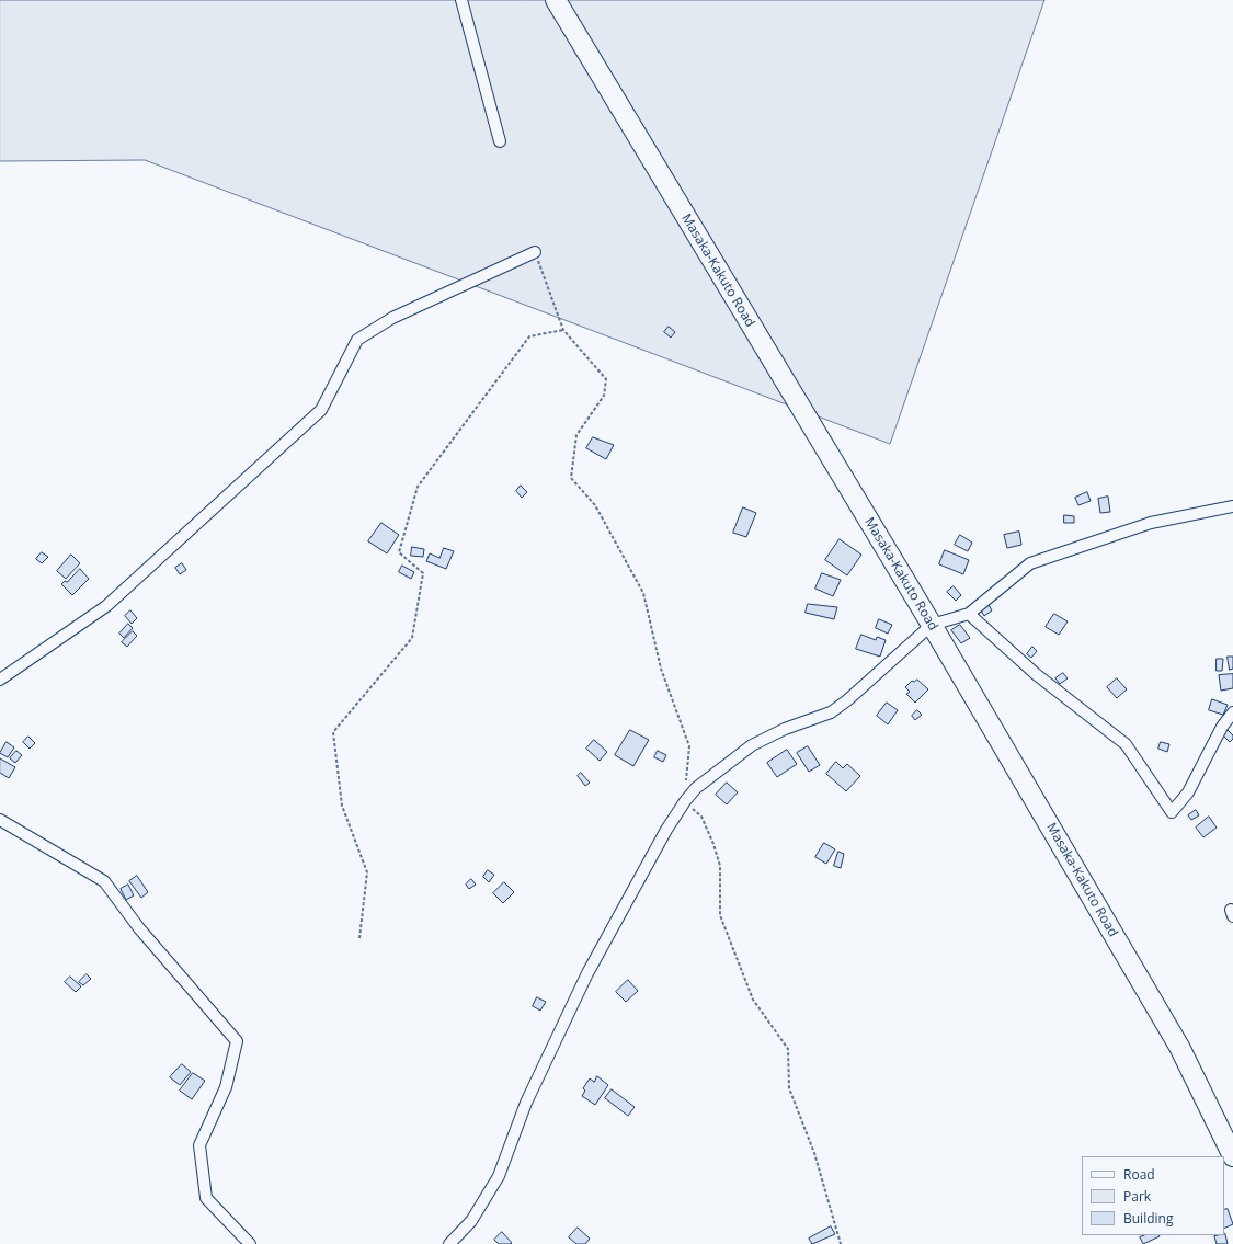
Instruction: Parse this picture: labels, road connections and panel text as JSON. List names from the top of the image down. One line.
{"streets":{"highway":["Masaka-Kakuto Road"]},"legend":["Road","Park","Building"]}
